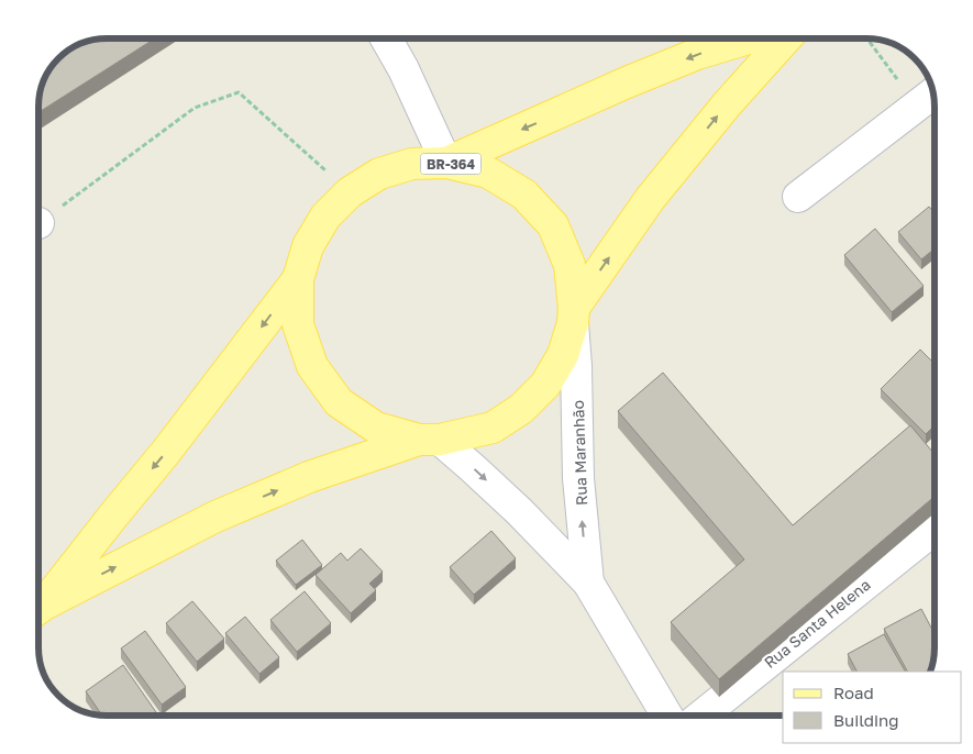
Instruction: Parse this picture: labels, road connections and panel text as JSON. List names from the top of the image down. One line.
{"streets":{"main road":["BR-364"],"street":["Rua Maranhão","Rua Santa Helena"]},"crossings":[["BR-364","Rua Maranhão"]],"legend":["Road","Building"]}
